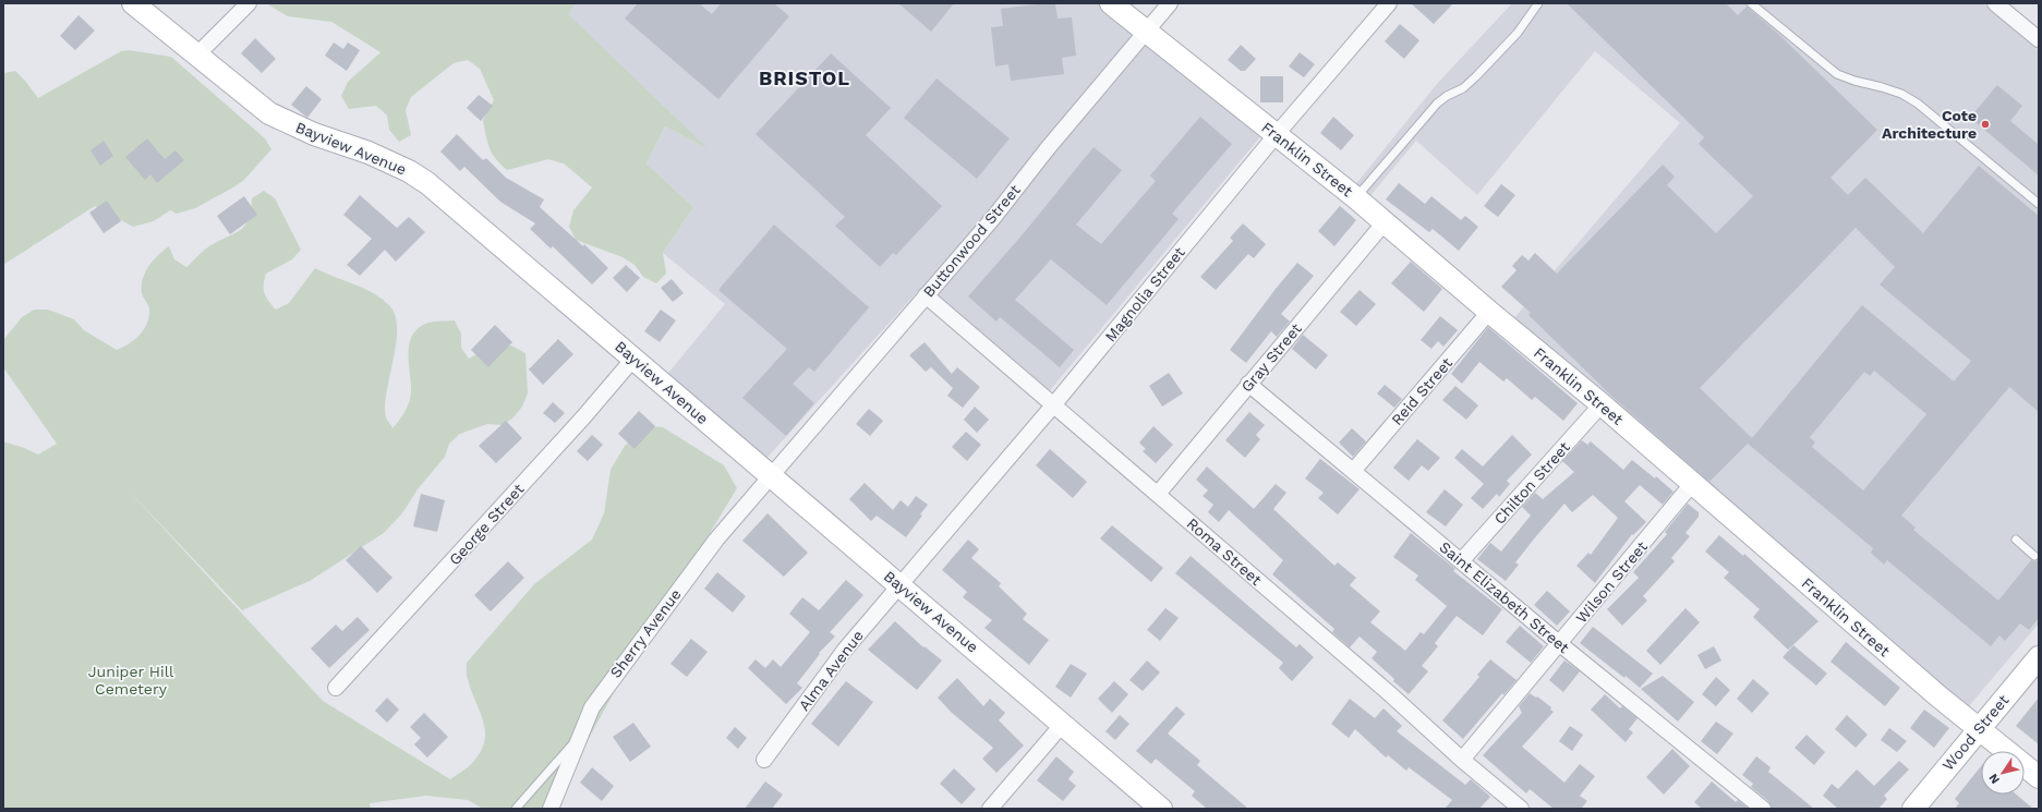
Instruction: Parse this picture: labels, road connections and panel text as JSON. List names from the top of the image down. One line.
{"streets":{"main road":["Bayview Avenue","Franklin Street","Wood Street"],"street":["Buttonwood Street","Magnolia Street","Gray Street","Reid Street","Chilton Street","George Street","Roma Street","Wilson Street","Saint Elizabeth Street","Sherry Avenue","Alma Avenue"]},"crossings":[["Bayview Avenue","Buttonwood Street"],["Bayview Avenue","Magnolia Street"],["Bayview Avenue","George Street"],["Bayview Avenue","Sherry Avenue"],["Bayview Avenue","Alma Avenue"],["Franklin Street","Buttonwood Street"],["Franklin Street","Magnolia Street"],["Franklin Street","Gray Street"],["Franklin Street","Reid Street"],["Franklin Street","Chilton Street"],["Franklin Street","Wilson Street"],["Franklin Street","Wood Street"],["Buttonwood Street","Roma Street"],["Buttonwood Street","Sherry Avenue"],["Magnolia Street","Roma Street"],["Magnolia Street","Alma Avenue"],["Gray Street","Roma Street"],["Gray Street","Saint Elizabeth Street"],["Reid Street","Saint Elizabeth Street"],["Chilton Street","Saint Elizabeth Street"],["Roma Street","Wilson Street"],["Wilson Street","Saint Elizabeth Street"]],"districts":["BRISTOL"],"parks":["Juniper Hill Cemetery"],"places":["Cote Architecture"],"north":"bottom left"}
